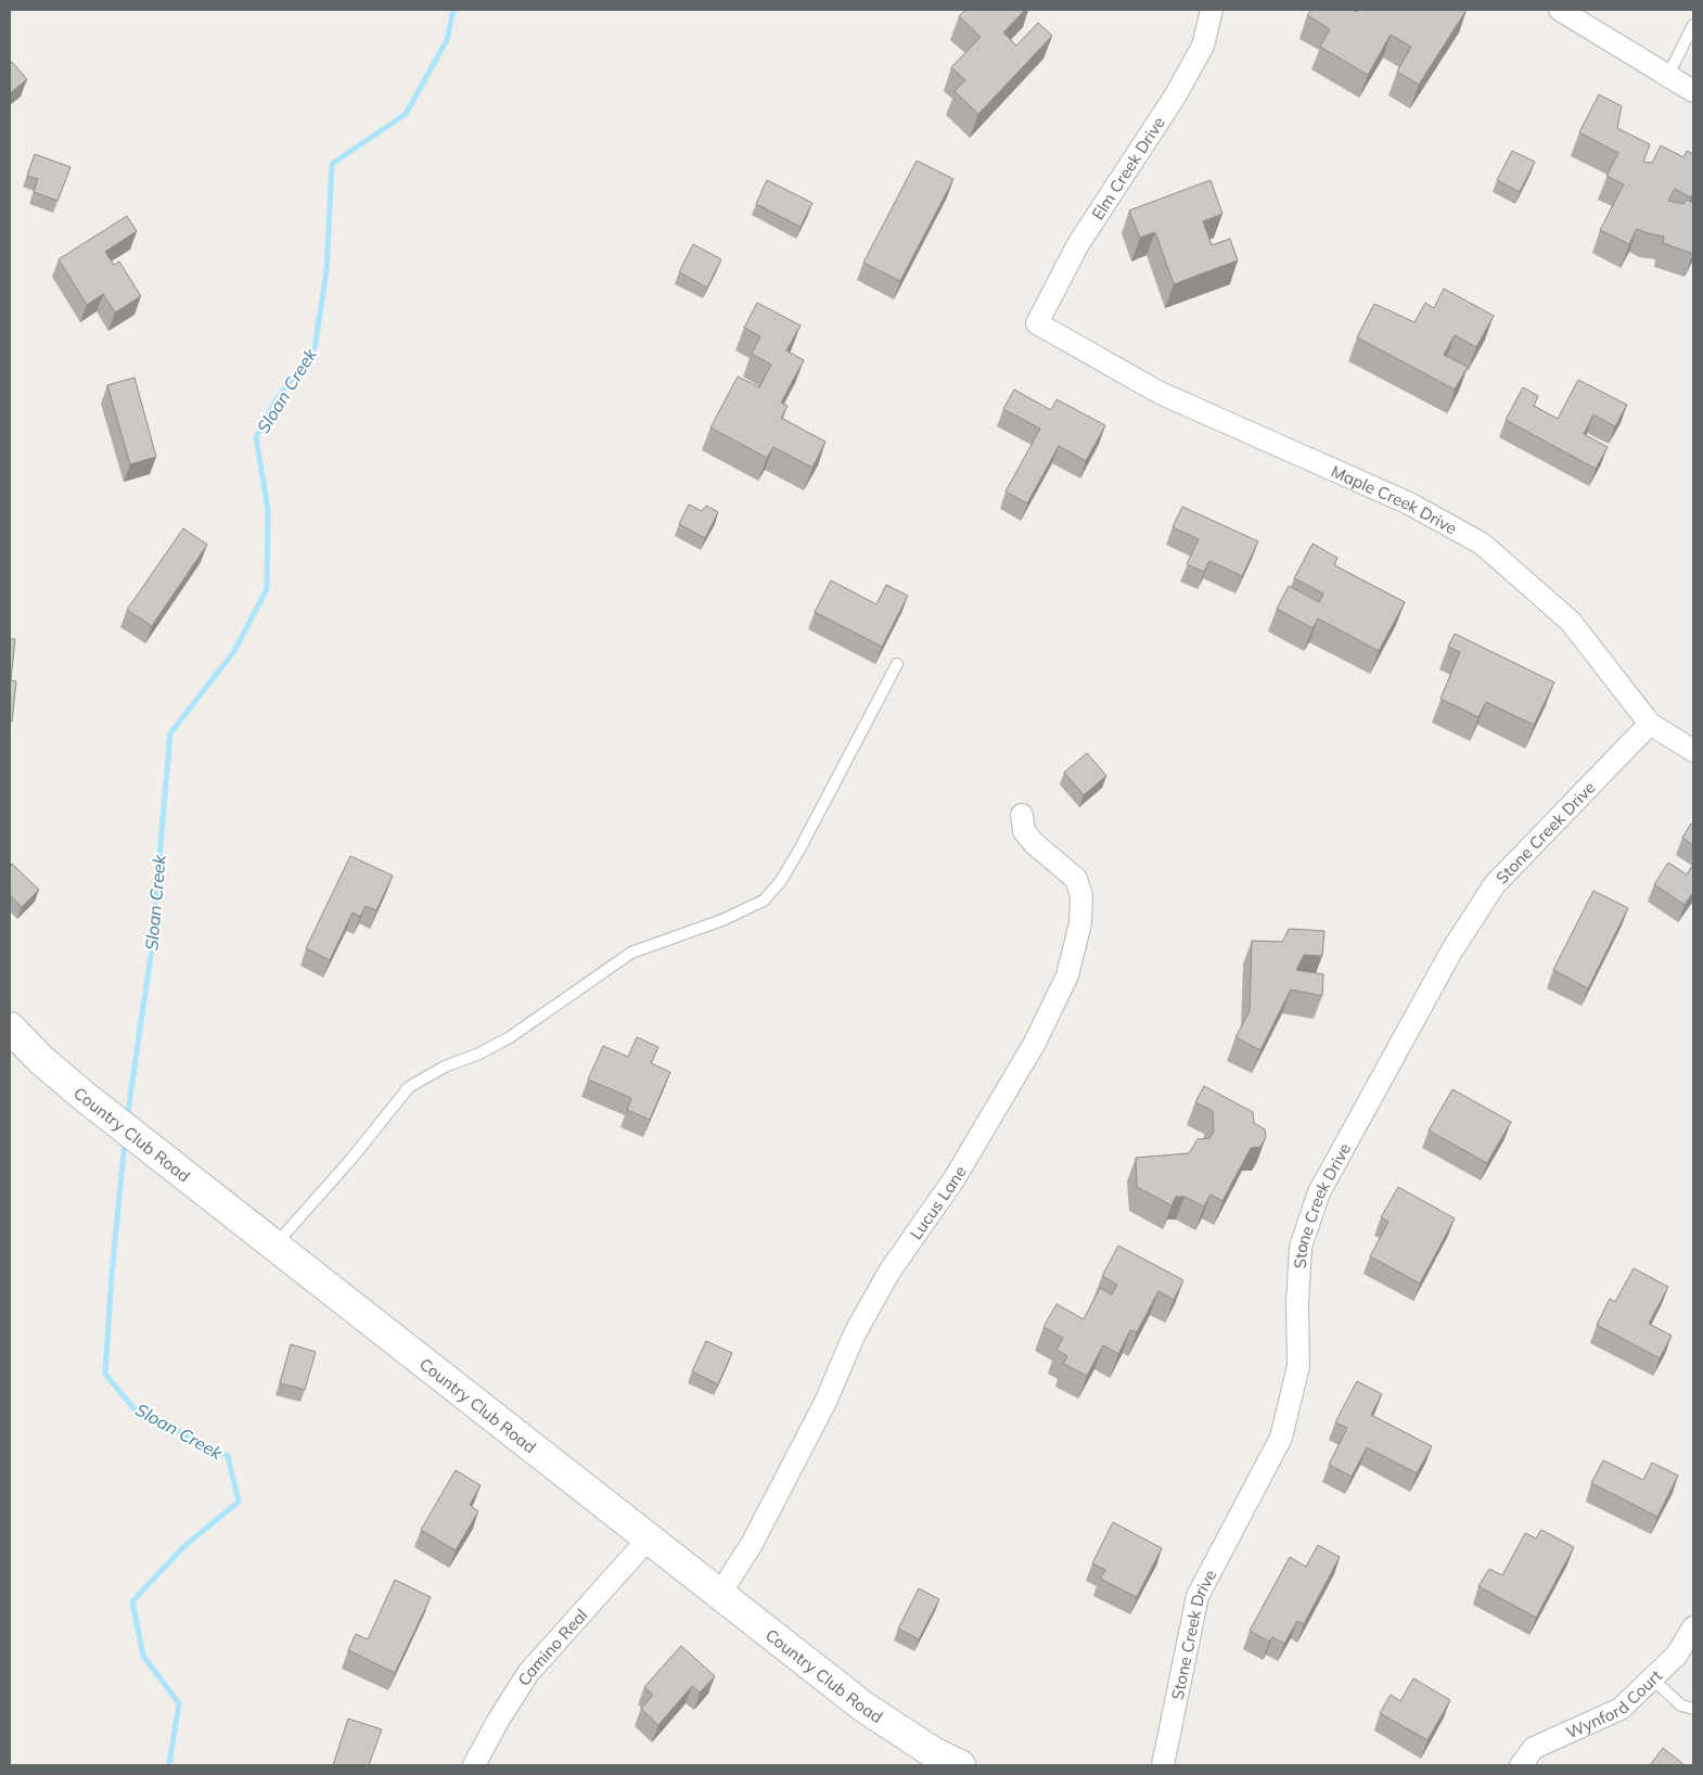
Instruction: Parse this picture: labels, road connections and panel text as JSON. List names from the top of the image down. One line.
{"streets":{"main road":["Country Club Road"],"street":["Elm Creek Drive","Maple Creek Drive","Stone Creek Drive","Lucus Lane","Camino Real","Wynford Court"]},"crossings":[["Elm Creek Drive","Maple Creek Drive"],["Maple Creek Drive","Stone Creek Drive"],["Country Club Road","Lucus Lane"],["Country Club Road","Camino Real"]],"water":["Sloan Creek"]}
